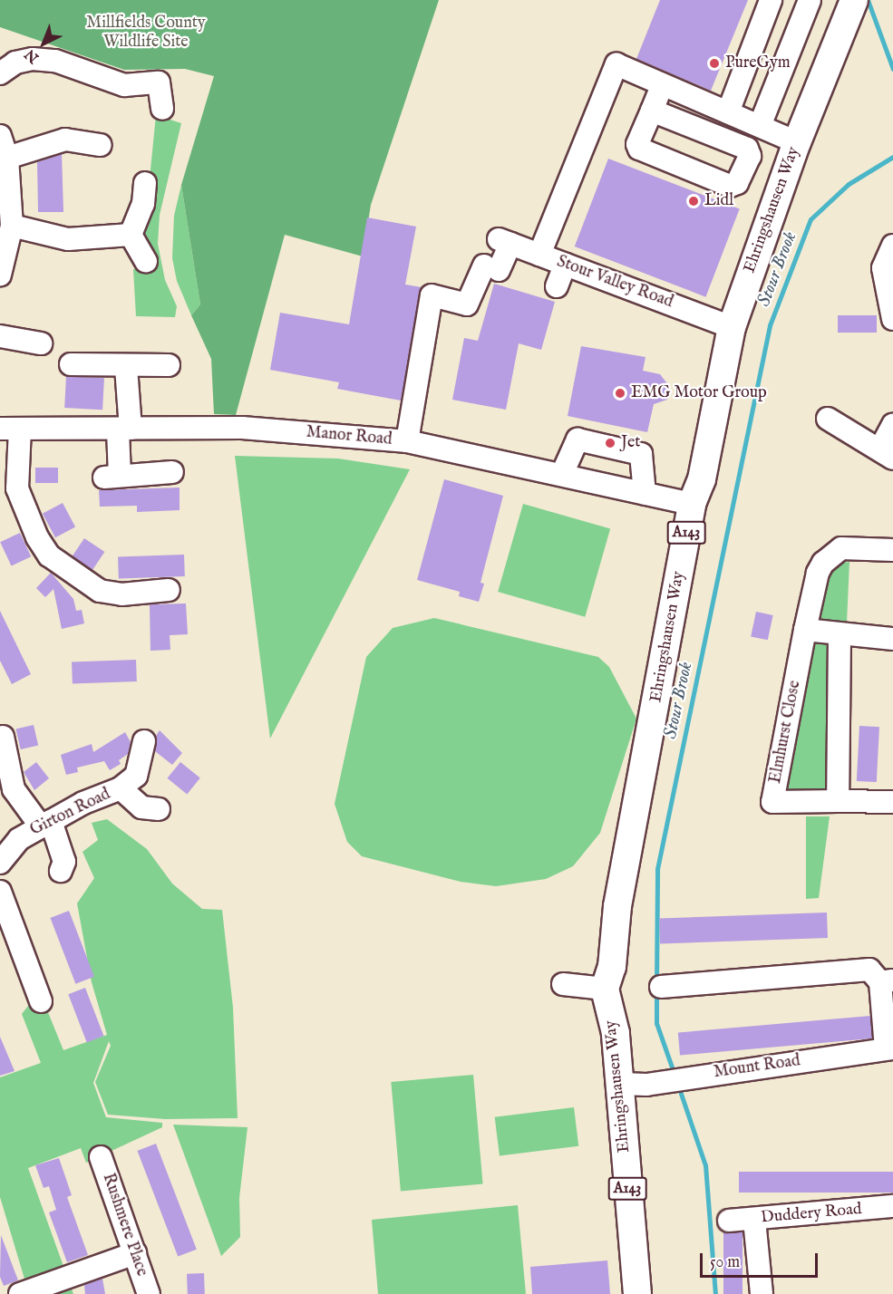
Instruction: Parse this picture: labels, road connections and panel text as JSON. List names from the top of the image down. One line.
{"streets":{"main road":["Ehringshausen Way","A143"],"street":["Stour Valley Road","Manor Road","Elmhurst Close","Girton Road","Mount Road","Duddery Road","Rushmere Place"]},"crossings":[["Ehringshausen Way","Stour Valley Road"],["Ehringshausen Way","Manor Road"],["Ehringshausen Way","Mount Road"],["Stour Valley Road","Manor Road"]],"water":["Stour Brook"],"parks":["Millfields County Wildlife Site"],"places":["PureGym","Lidl","EMG Motor Group","Jet"],"scale_bar":"50 m","north":"bottom left"}
